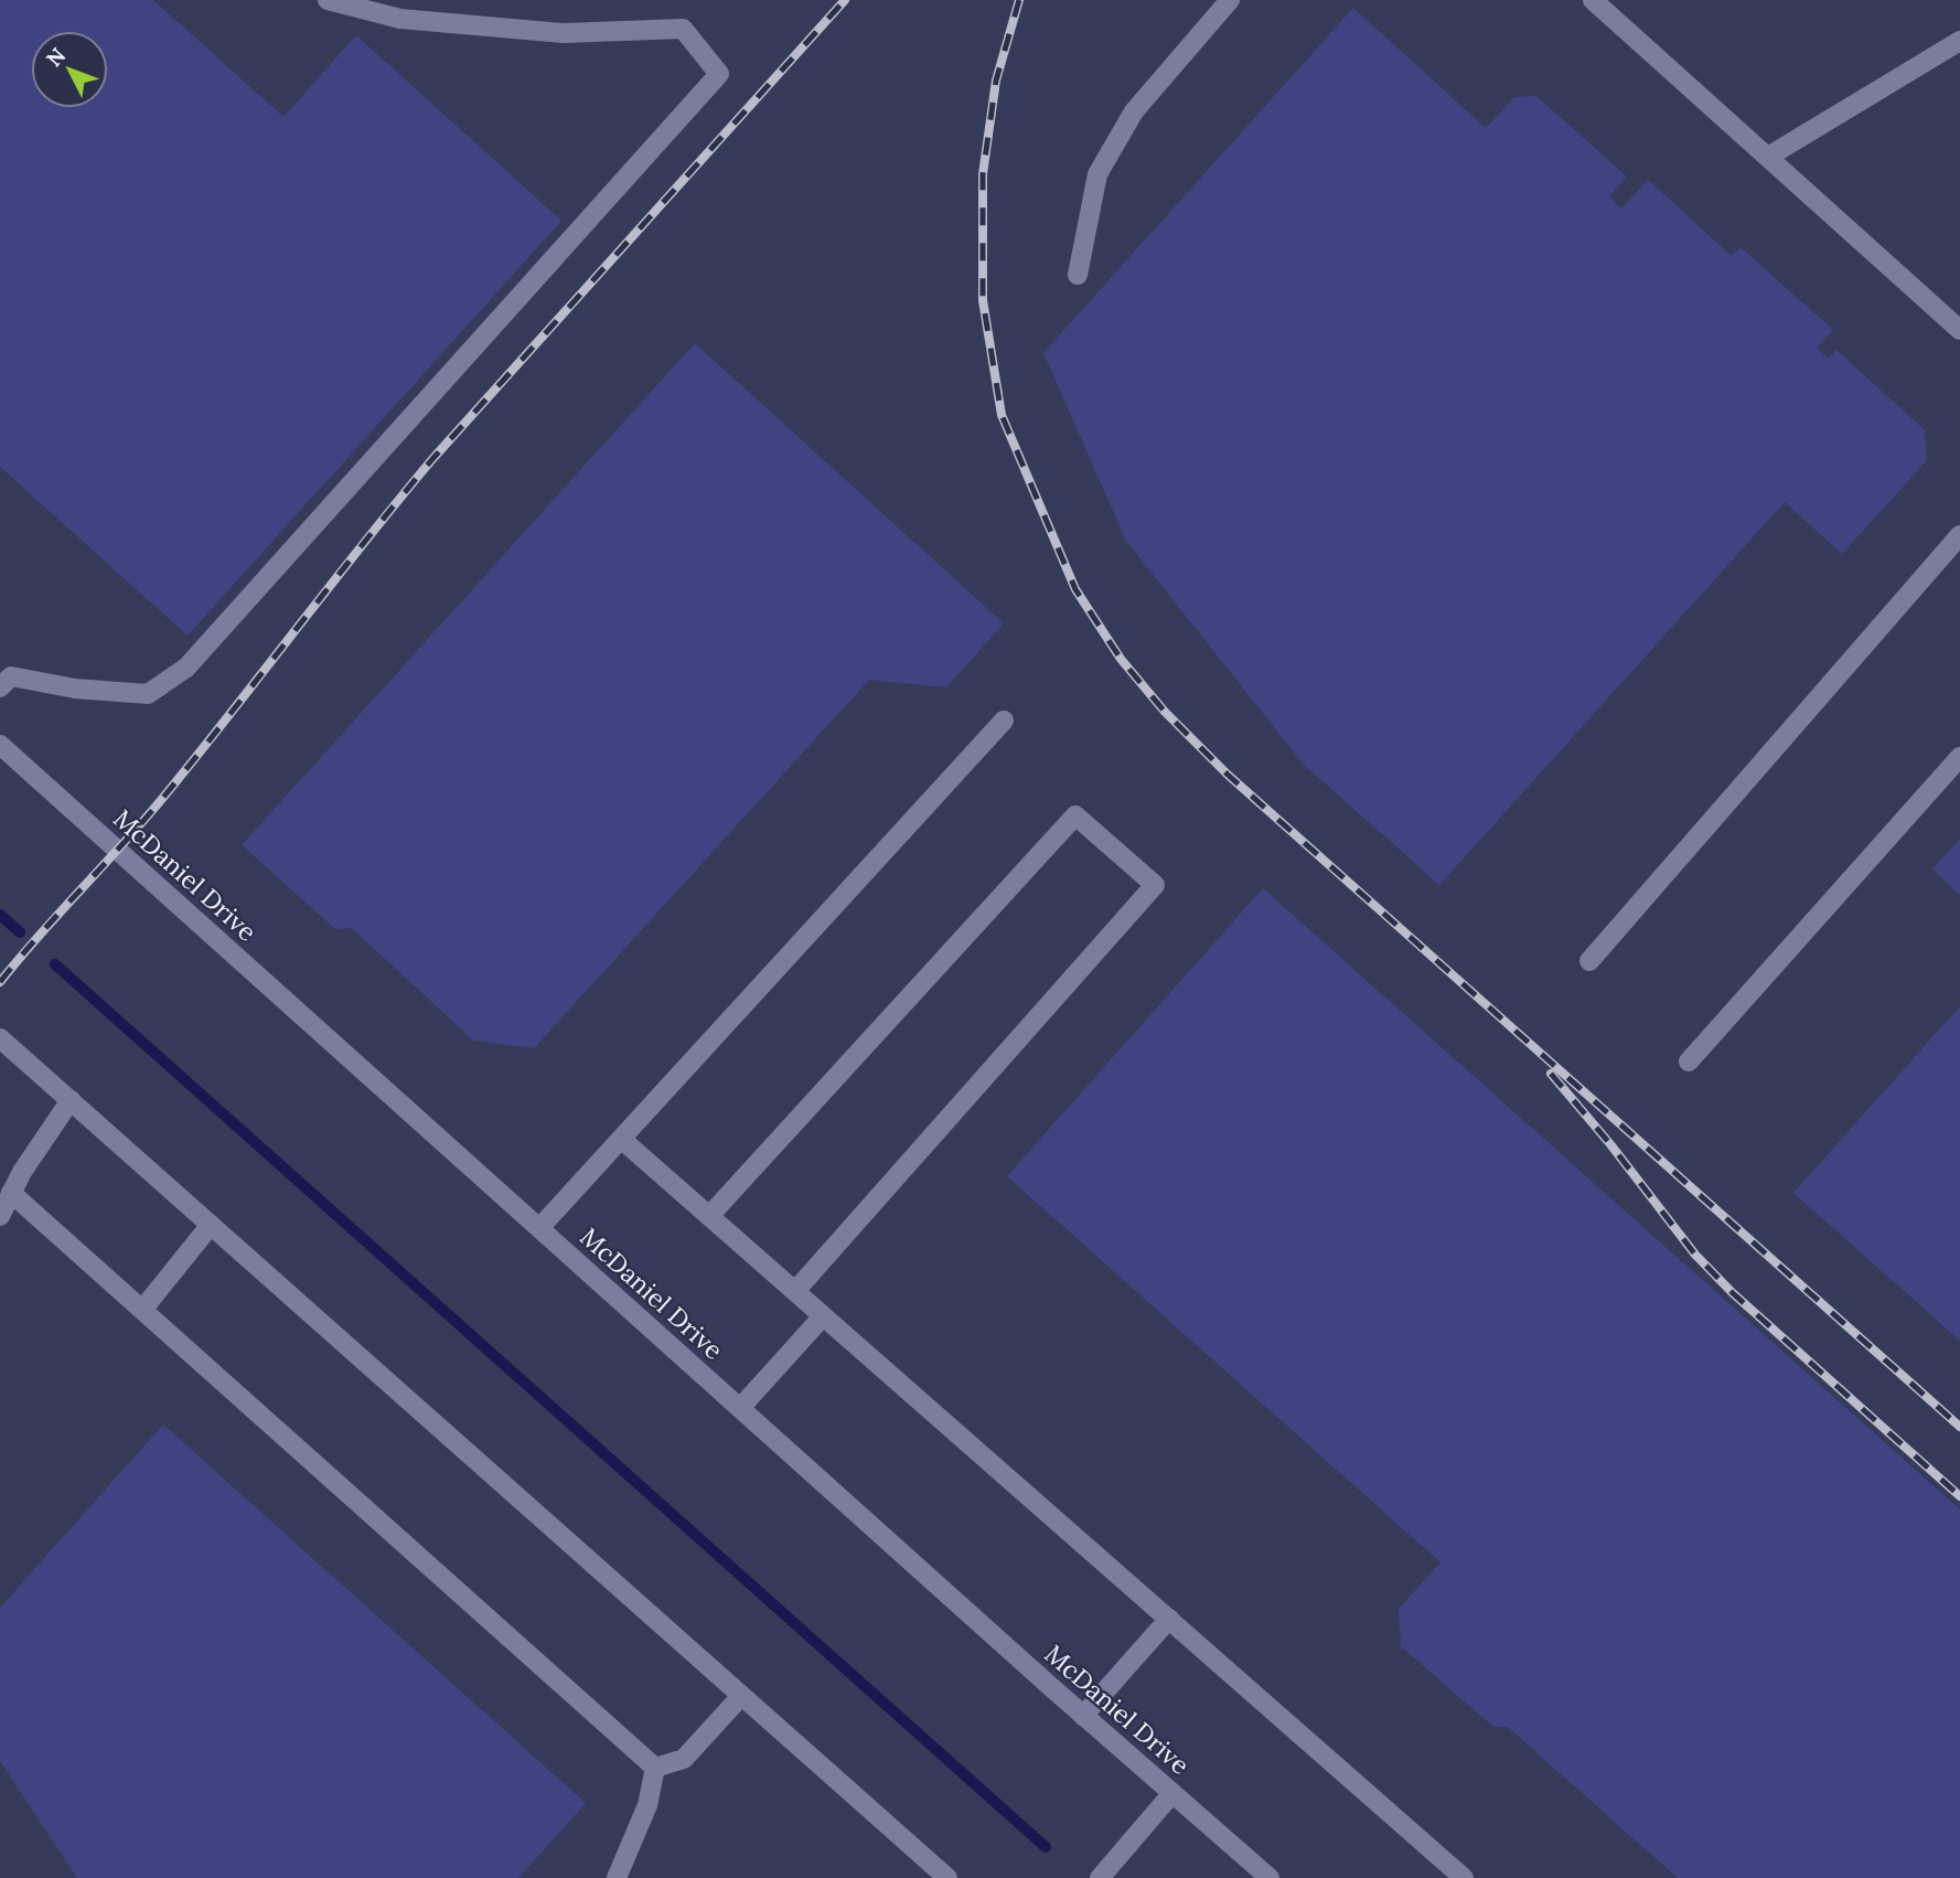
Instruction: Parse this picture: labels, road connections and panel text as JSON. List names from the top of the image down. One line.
{"streets":{"street":["McDaniel Drive"]},"north":"top left"}
